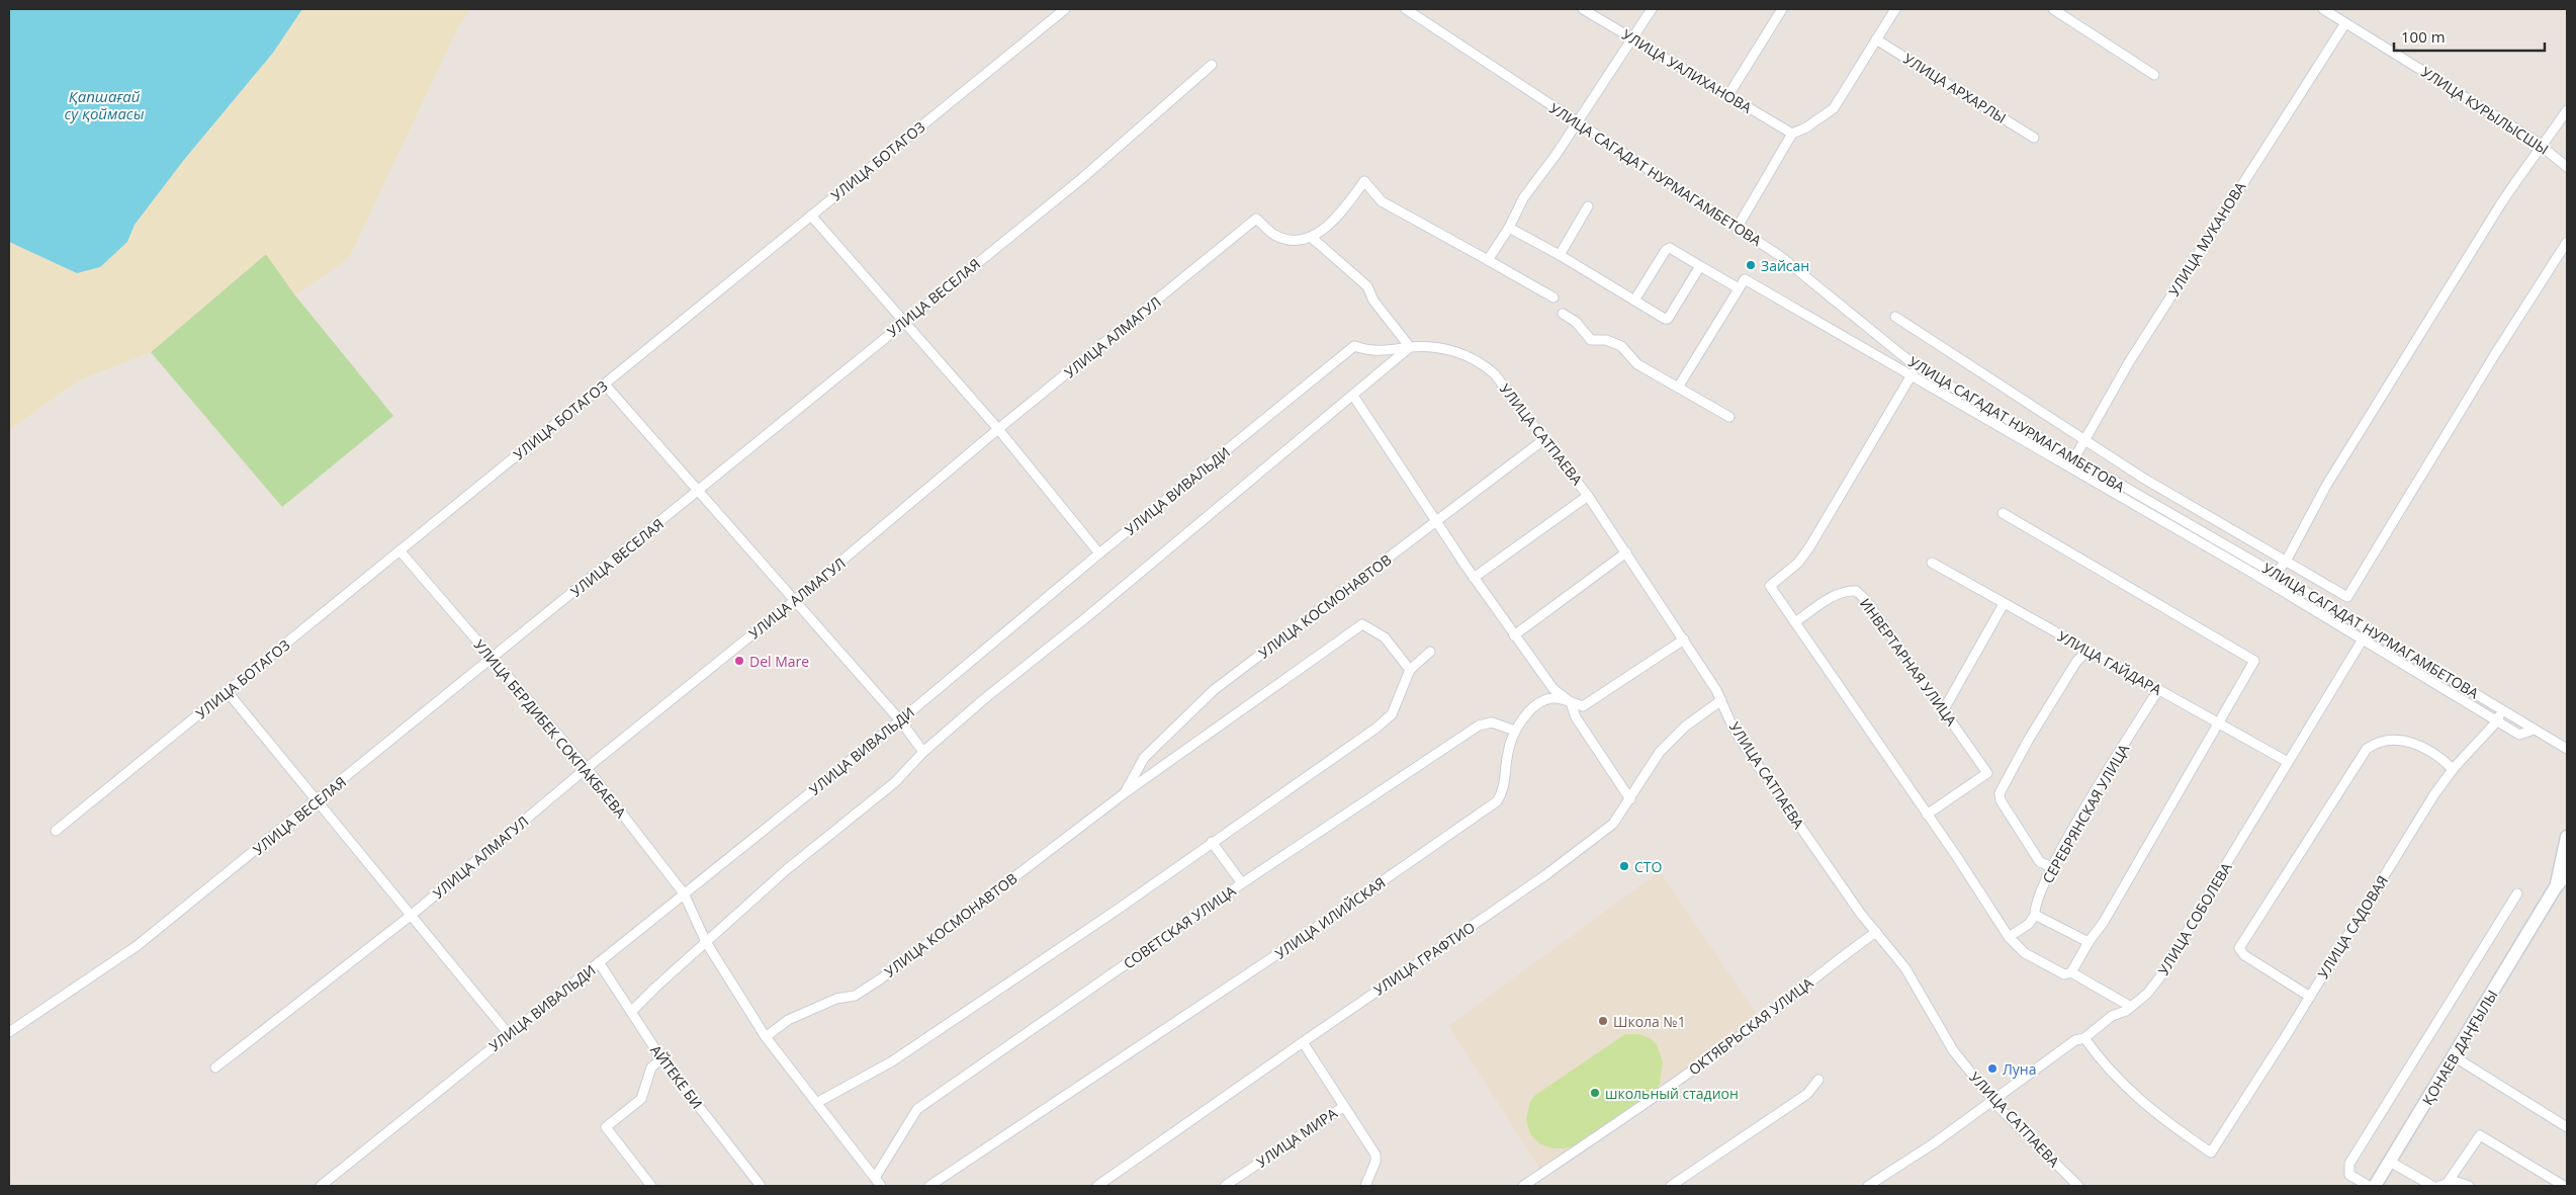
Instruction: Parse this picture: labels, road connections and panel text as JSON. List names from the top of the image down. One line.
{"streets":{"main road":["ҚОНАЕВ ДАҢҒЫЛЫ"],"street":["УЛИЦА УАЛИХАНОВА","УЛИЦА АРХАРЛЫ","УЛИЦА КУРЫЛЫСШЫ","УЛИЦА БОТАГОЗ","УЛИЦА САГАДАТ НУРМАГАМБЕТОВА","УЛИЦА МУКАНОВА","УЛИЦА ВЕСЕЛАЯ","УЛИЦА АЛМАГУЛ","УЛИЦА САТПАЕВА","УЛИЦА ВИВАЛЬДИ","УЛИЦА КОСМОНАВТОВ","ИНВЕРТАРНАЯ УЛИЦА","УЛИЦА ГАЙДАРА","УЛИЦА БЕРДИБЕК СОКПАКБАЕВА","СЕРЕБРЯНСКАЯ УЛИЦА","УЛИЦА ИЛИЙСКАЯ","УЛИЦА СОБОЛЕВА","СОВЕТСКАЯ УЛИЦА","УЛИЦА САДОВАЯ","УЛИЦА ГРАФТИО","ОКТЯБРЬСКАЯ УЛИЦА","АЙТЕКЕ БИ","УЛИЦА МИРА"]},"crossings":[["УЛИЦА КУРЫЛЫСШЫ","УЛИЦА МУКАНОВА"],["УЛИЦА БОТАГОЗ","УЛИЦА БЕРДИБЕК СОКПАКБАЕВА"],["УЛИЦА САГАДАТ НУРМАГАМБЕТОВА","УЛИЦА МУКАНОВА"],["УЛИЦА САГАДАТ НУРМАГАМБЕТОВА","УЛИЦА СОБОЛЕВА"],["УЛИЦА САГАДАТ НУРМАГАМБЕТОВА","УЛИЦА САДОВАЯ"],["УЛИЦА ВЕСЕЛАЯ","УЛИЦА БЕРДИБЕК СОКПАКБАЕВА"],["УЛИЦА АЛМАГУЛ","УЛИЦА БЕРДИБЕК СОКПАКБАЕВА"],["УЛИЦА САТПАЕВА","УЛИЦА ВИВАЛЬДИ"],["УЛИЦА САТПАЕВА","УЛИЦА КОСМОНАВТОВ"],["УЛИЦА САТПАЕВА","УЛИЦА ИЛИЙСКАЯ"],["УЛИЦА САТПАЕВА","УЛИЦА СОБОЛЕВА"],["УЛИЦА САТПАЕВА","УЛИЦА ГРАФТИО"],["УЛИЦА САТПАЕВА","ОКТЯБРЬСКАЯ УЛИЦА"],["УЛИЦА ВИВАЛЬДИ","УЛИЦА БЕРДИБЕК СОКПАКБАЕВА"],["УЛИЦА ВИВАЛЬДИ","АЙТЕКЕ БИ"],["УЛИЦА КОСМОНАВТОВ","УЛИЦА БЕРДИБЕК СОКПАКБАЕВА"],["УЛИЦА ГАЙДАРА","СЕРЕБРЯНСКАЯ УЛИЦА"],["УЛИЦА ГАЙДАРА","УЛИЦА СОБОЛЕВА"],["УЛИЦА БЕРДИБЕК СОКПАКБАЕВА","СОВЕТСКАЯ УЛИЦА"],["УЛИЦА ИЛИЙСКАЯ","СОВЕТСКАЯ УЛИЦА"],["УЛИЦА СОБОЛЕВА","УЛИЦА САДОВАЯ"]],"water":["Қапшағай су қоймасы"],"places":["Зайсан","Del Mare","СТО","Школа №1","Луна","школьный стадион"],"scale_bar":"100 m"}
